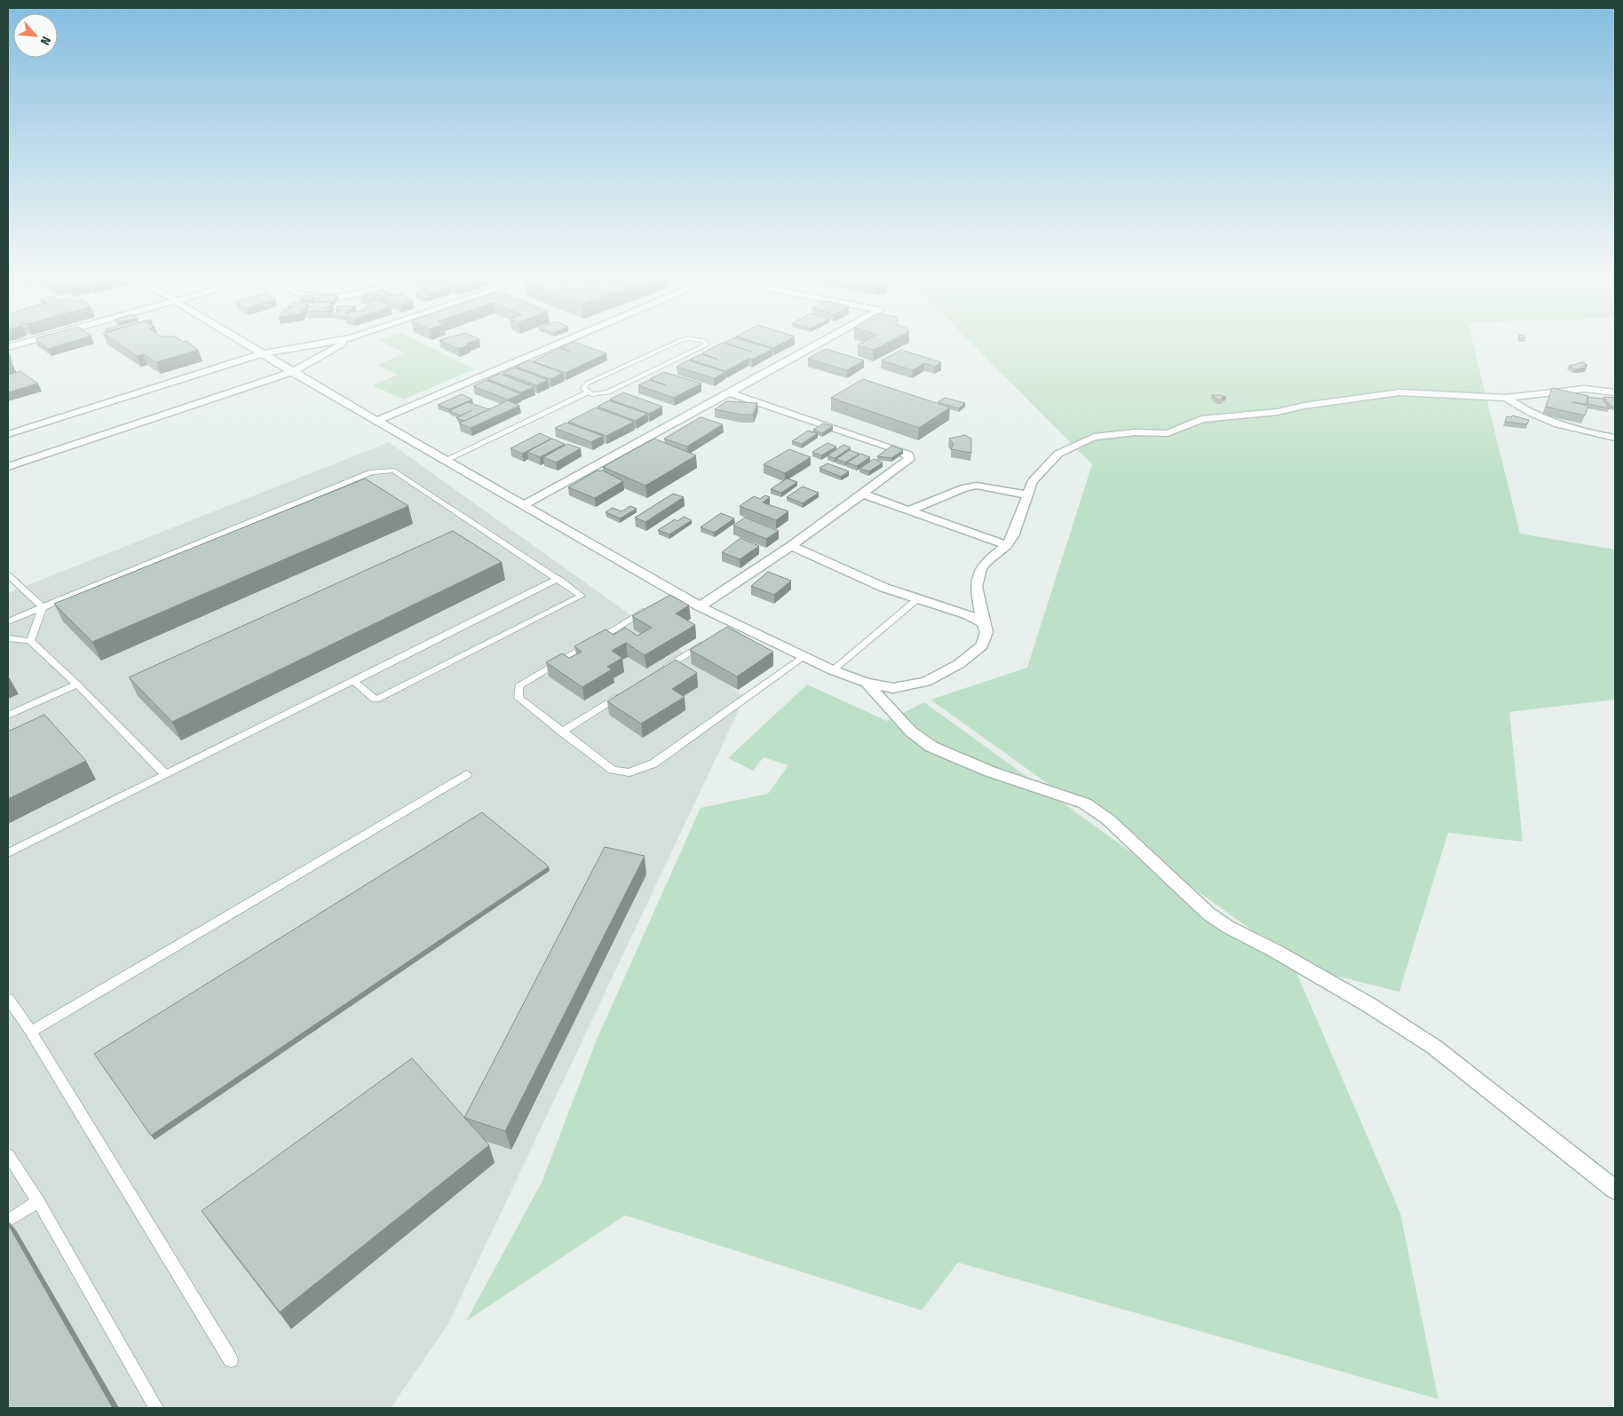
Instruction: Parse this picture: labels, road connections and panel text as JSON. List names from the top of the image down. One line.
{"north":"bottom right"}
